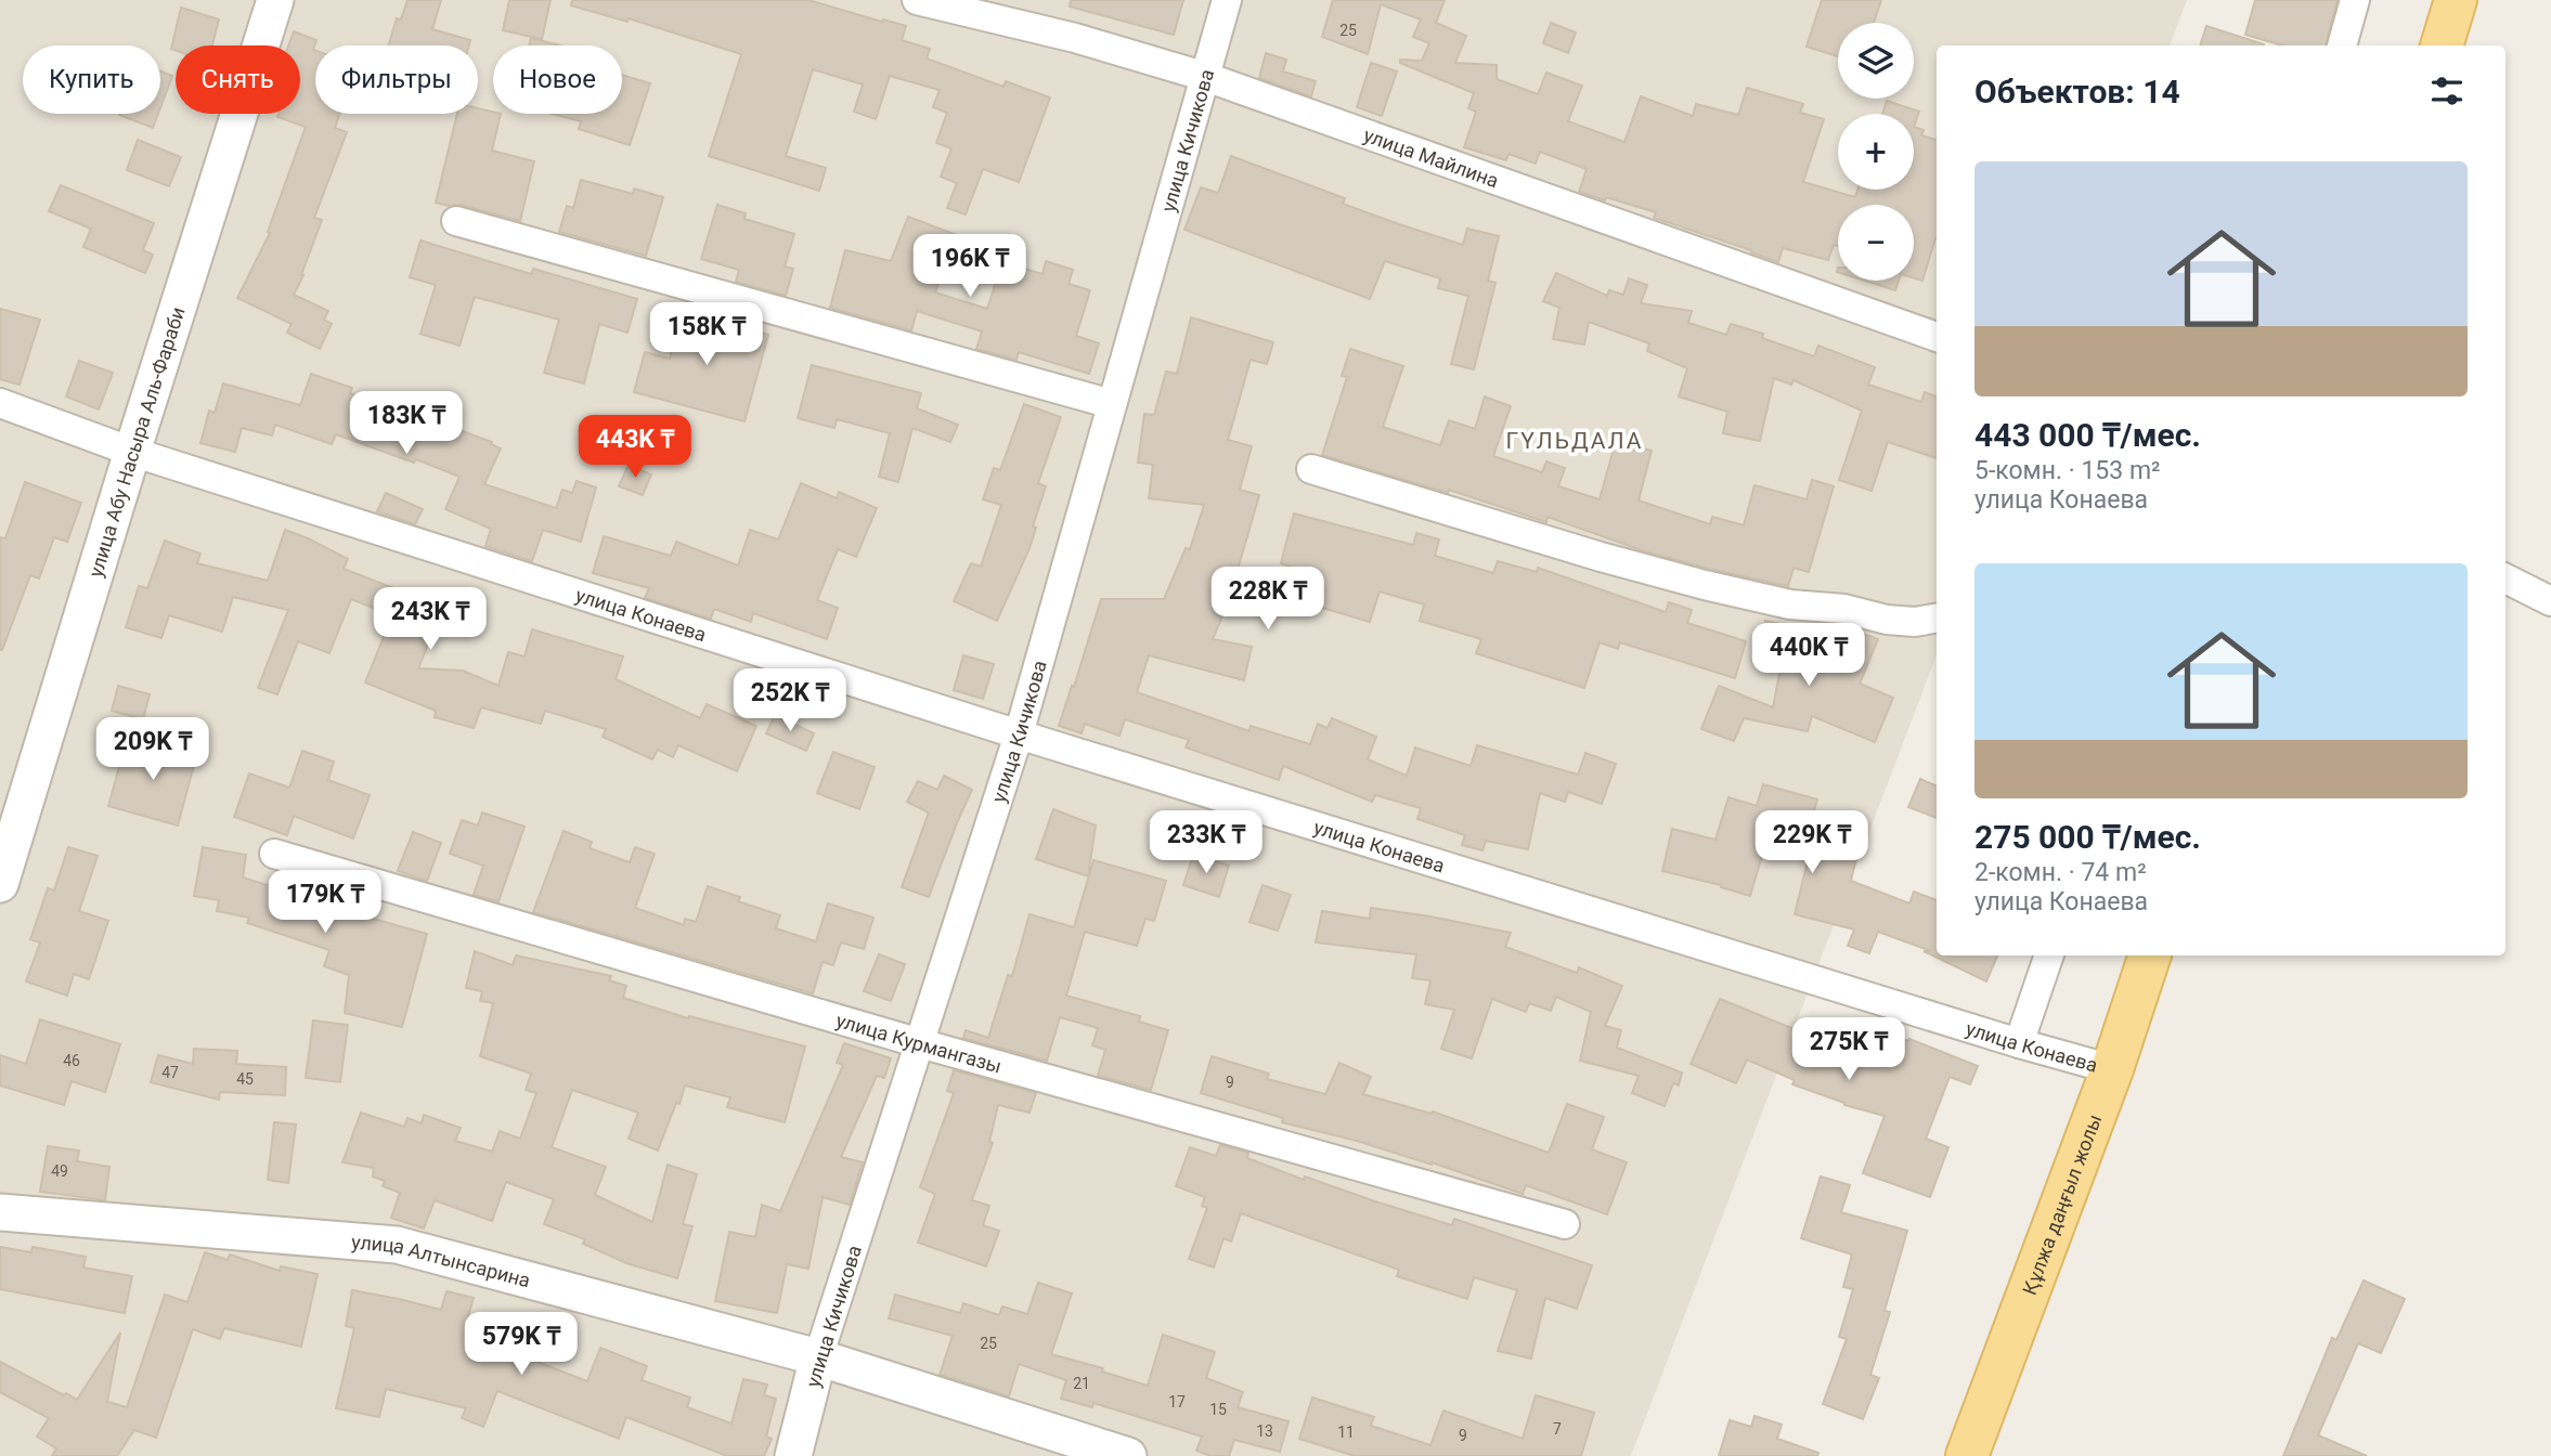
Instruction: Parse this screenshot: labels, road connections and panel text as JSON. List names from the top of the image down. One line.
{"streets":{"main road":["Құлжа даңғыл жолы"],"street":["улица Кичикова","улица Майлина","улица Абу Насыра Аль-Фараби","улица Конаева","улица Курмангазы","улица Алтынсарина"]},"crossings":[["улица Кичикова","улица Майлина"],["улица Кичикова","улица Конаева"],["улица Кичикова","улица Курмангазы"],["улица Кичикова","улица Алтынсарина"],["улица Абу Насыра Аль-Фараби","улица Конаева"],["улица Конаева","Құлжа даңғыл жолы"]],"districts":["ГҮЛЬДАЛА"],"house_numbers":["25","46","47","45","9","49","25","21","17","15","7","13","11","9"],"page":{"map_buttons":["+","−"],"chip":["Купить","Снять","Фильтры","Новое"],"heading":"Объектов: 14","list":[{"name":"443 000 ₸/мес.","note":"5-комн. · 153 m² · улица Конаева"},{"name":"275 000 ₸/мес.","note":"2-комн. · 74 m² · улица Конаева"}],"price":["196K ₸","158K ₸","183K ₸","443K ₸","228K ₸","243K ₸","440K ₸","252K ₸","209K ₸","233K ₸","229K ₸","179K ₸","275K ₸","579K ₸"]}}
